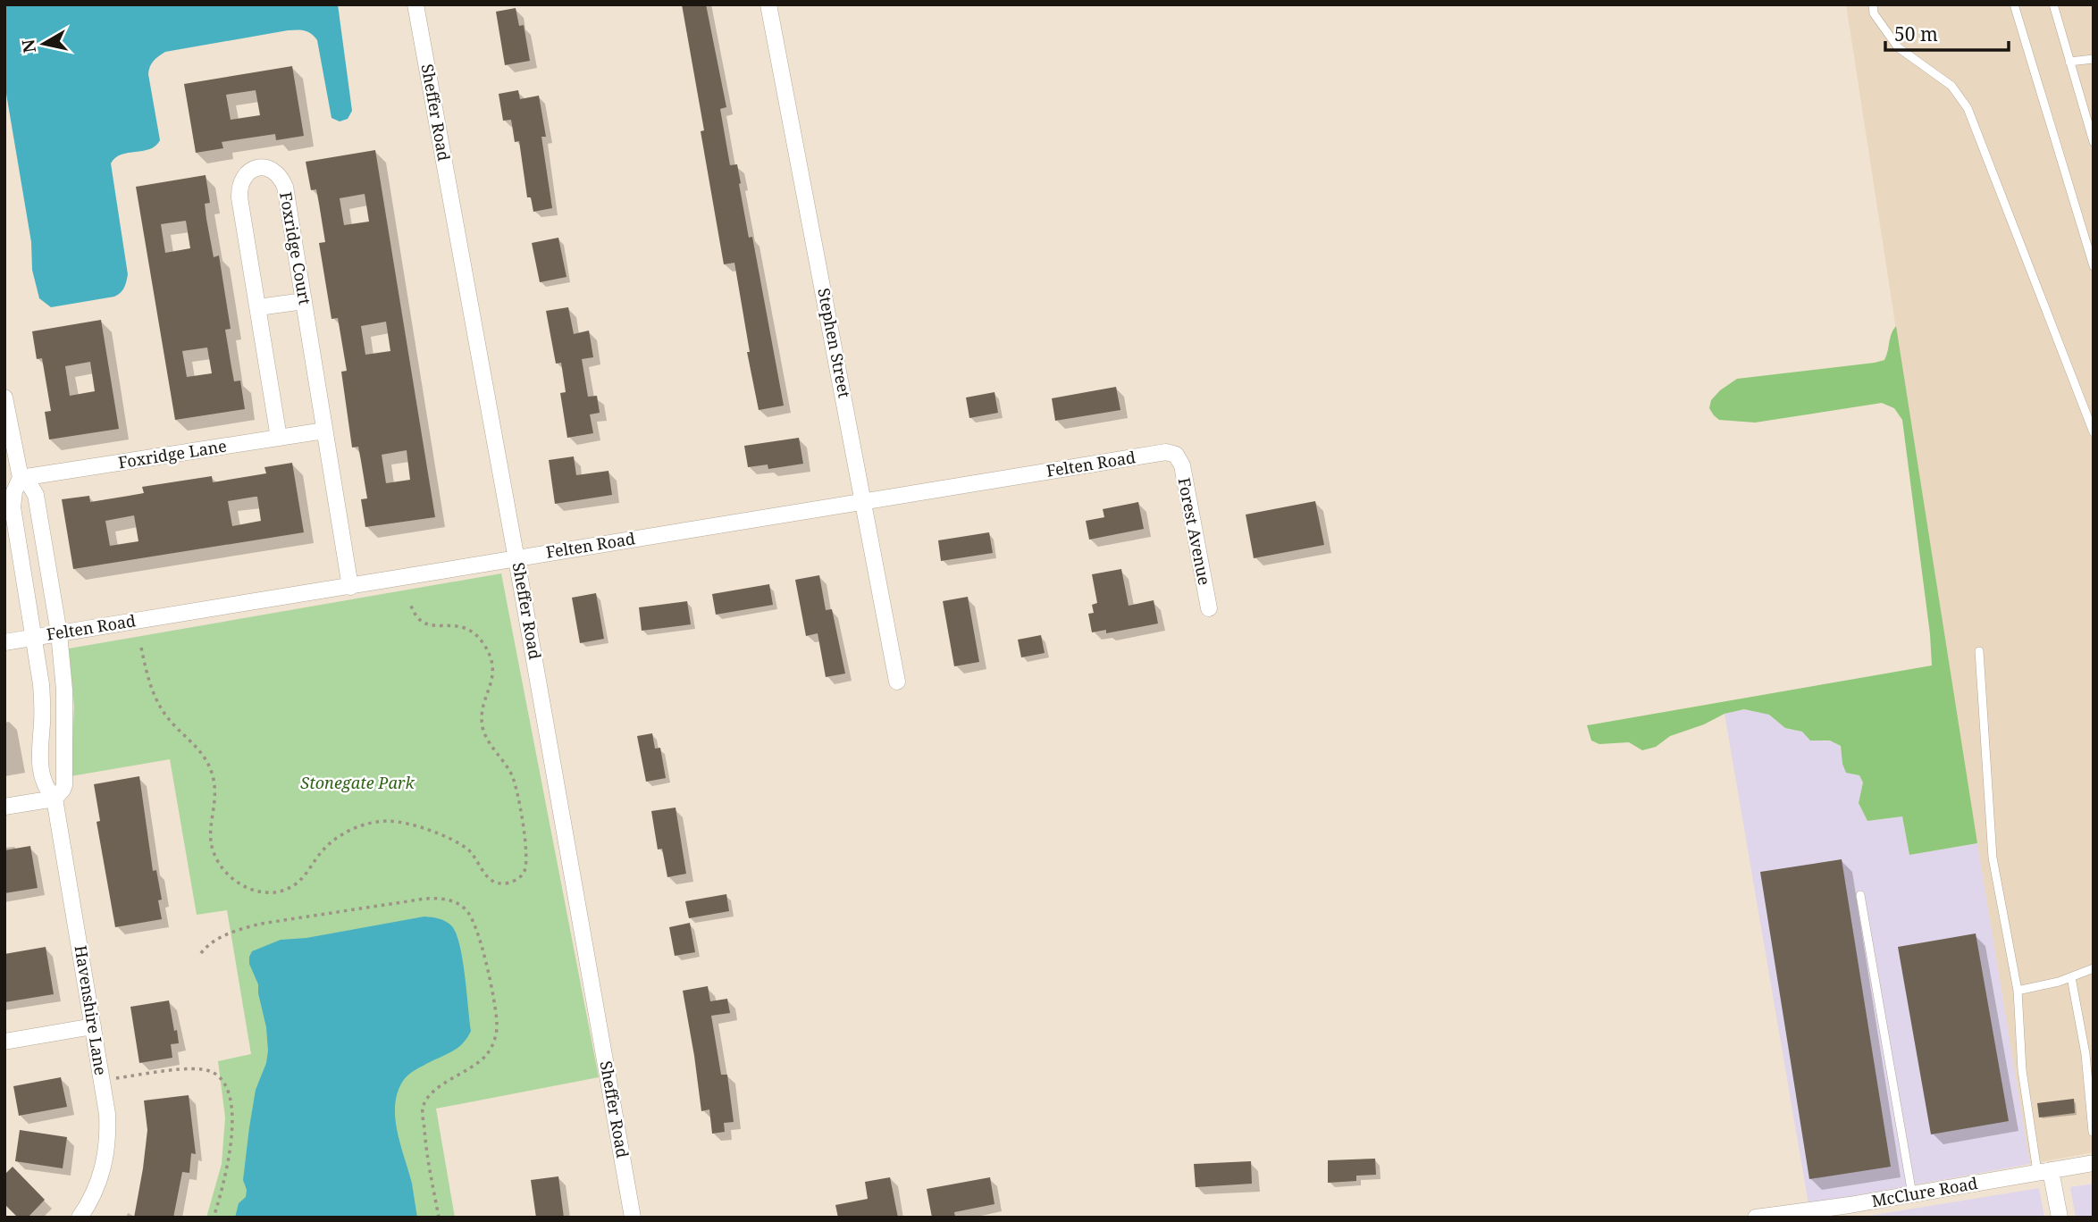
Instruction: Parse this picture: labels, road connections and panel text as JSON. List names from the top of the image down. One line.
{"streets":{"street":["Sheffer Road","Foxridge Court","Stephen Street","Foxridge Lane","Felten Road","Forest Avenue","Havenshire Lane","McClure Road"]},"crossings":[["Sheffer Road","Felten Road"],["Foxridge Court","Foxridge Lane"],["Foxridge Court","Felten Road"],["Stephen Street","Felten Road"],["Foxridge Lane","Havenshire Lane"],["Felten Road","Forest Avenue"],["Felten Road","Havenshire Lane"]],"parks":["Stonegate Park"],"scale_bar":"50 m","north":"left"}
